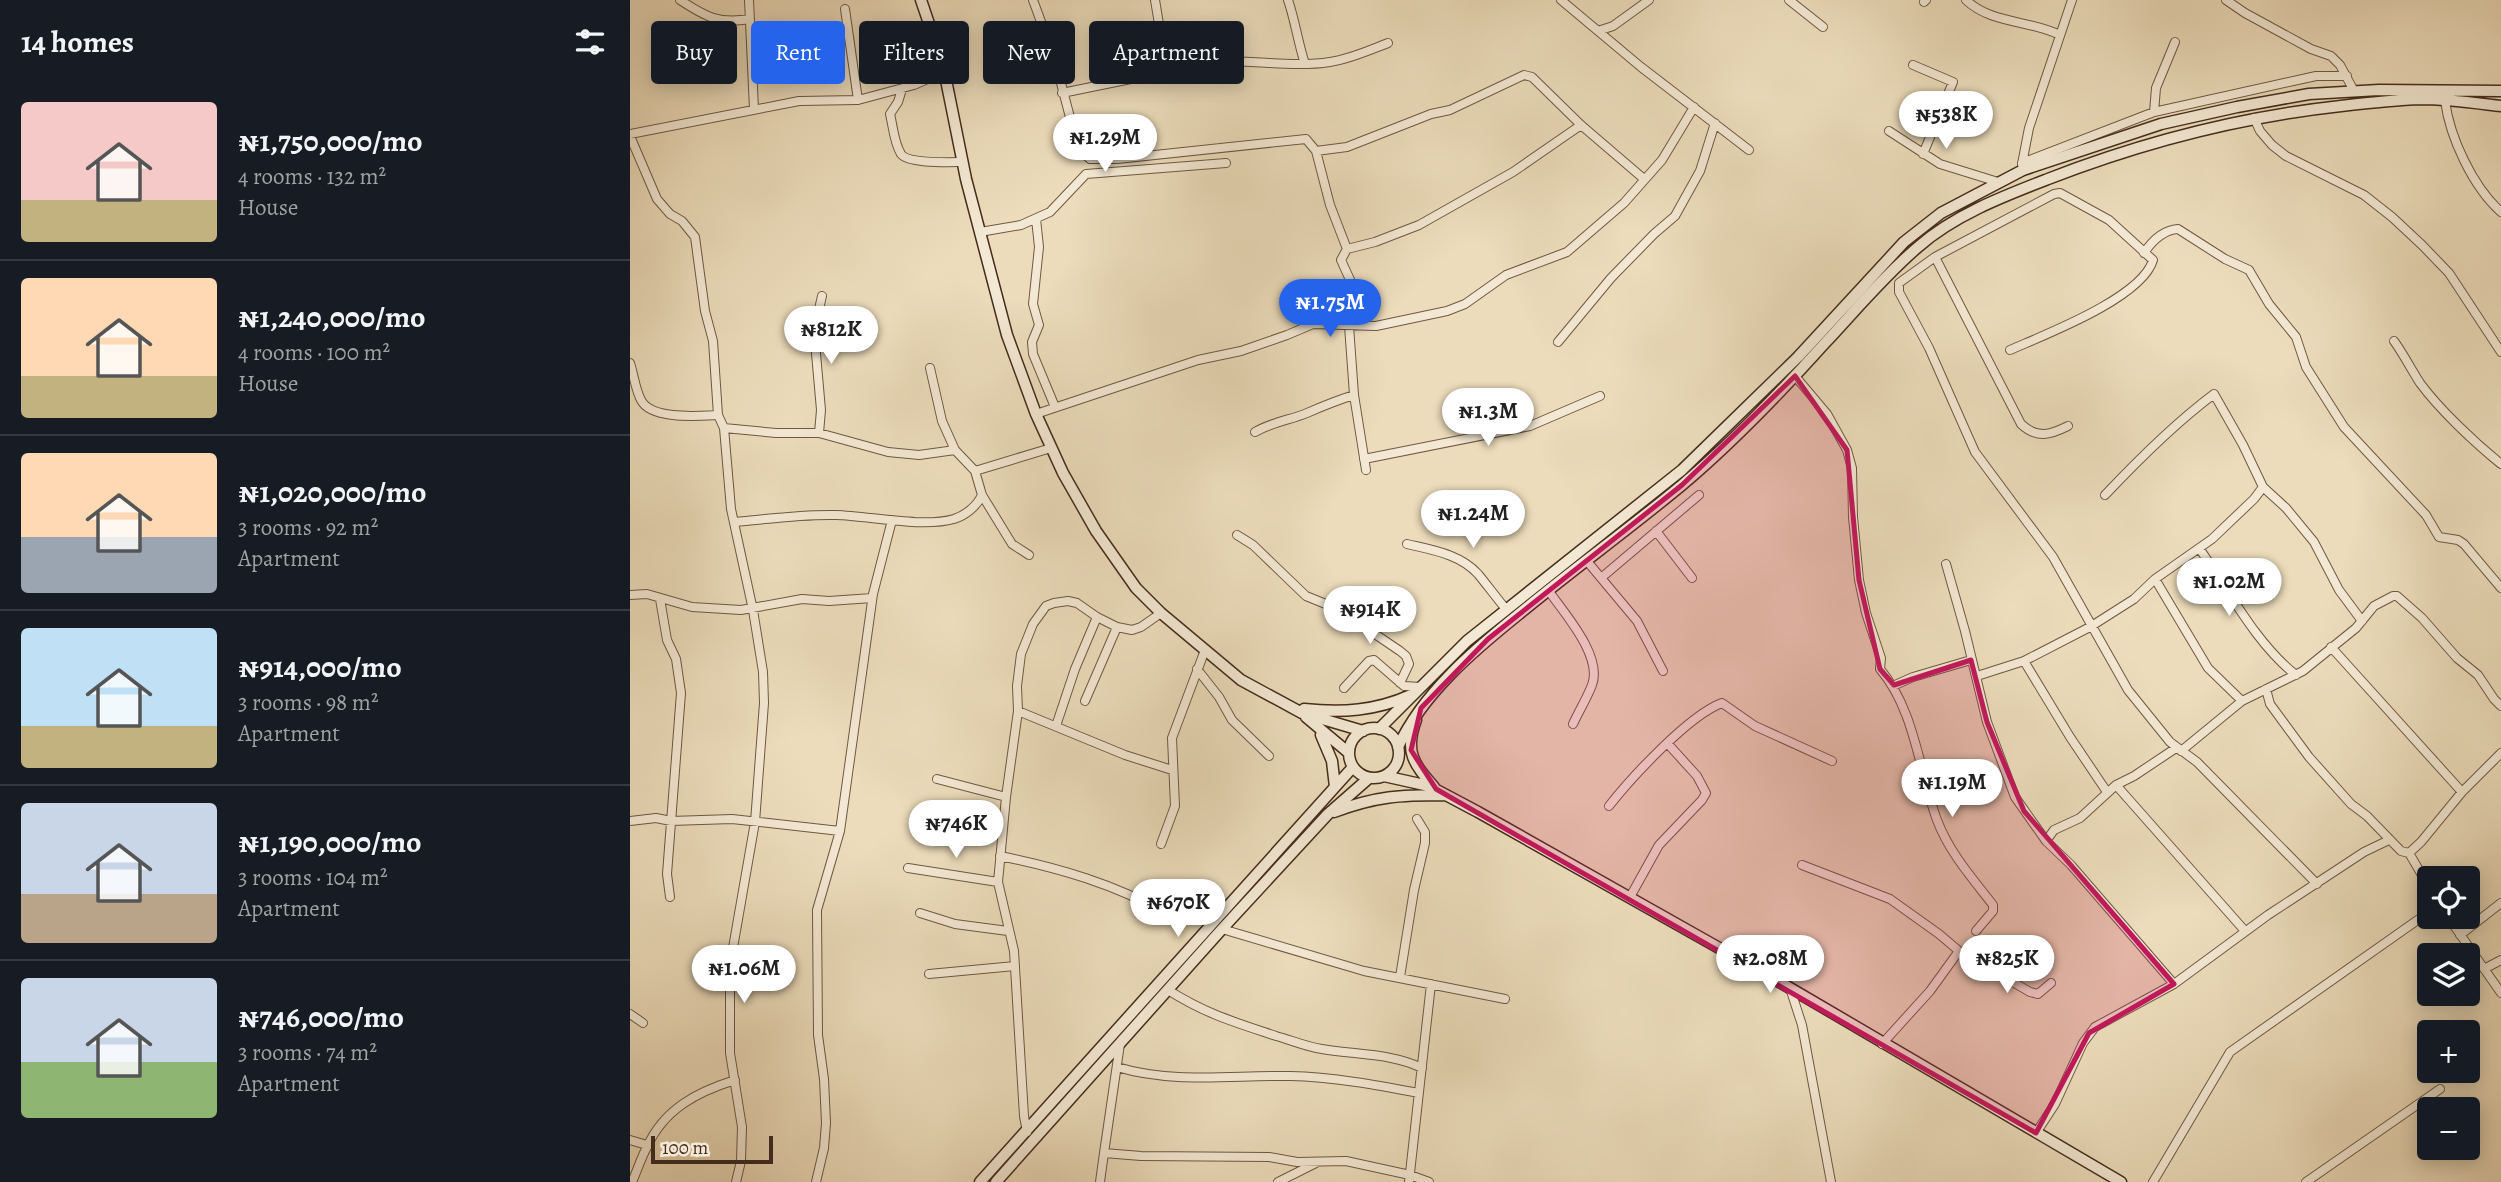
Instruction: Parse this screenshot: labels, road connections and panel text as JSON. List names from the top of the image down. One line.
{"scale_bar":"100 m","page":{"heading":"14 homes","chip":["Buy","Rent","Filters","New","Apartment"],"list":[{"name":"₦1,750,000/mo","note":"4 rooms · 132 m² · House"},{"name":"₦1,240,000/mo","note":"4 rooms · 100 m² · House"},{"name":"₦1,020,000/mo","note":"3 rooms · 92 m² · Apartment"},{"name":"₦914,000/mo","note":"3 rooms · 98 m² · Apartment"},{"name":"₦1,190,000/mo","note":"3 rooms · 104 m² · Apartment"},{"name":"₦746,000/mo","note":"3 rooms · 74 m² · Apartment"}],"price":["₦538K","₦1.29M","₦1.75M","₦812K","₦1.3M","₦1.24M","₦1.02M","₦914K","₦1.19M","₦746K","₦670K","₦2.08M","₦825K","₦1.06M"],"map_buttons":["+","−"],"scale":"100 m"}}
